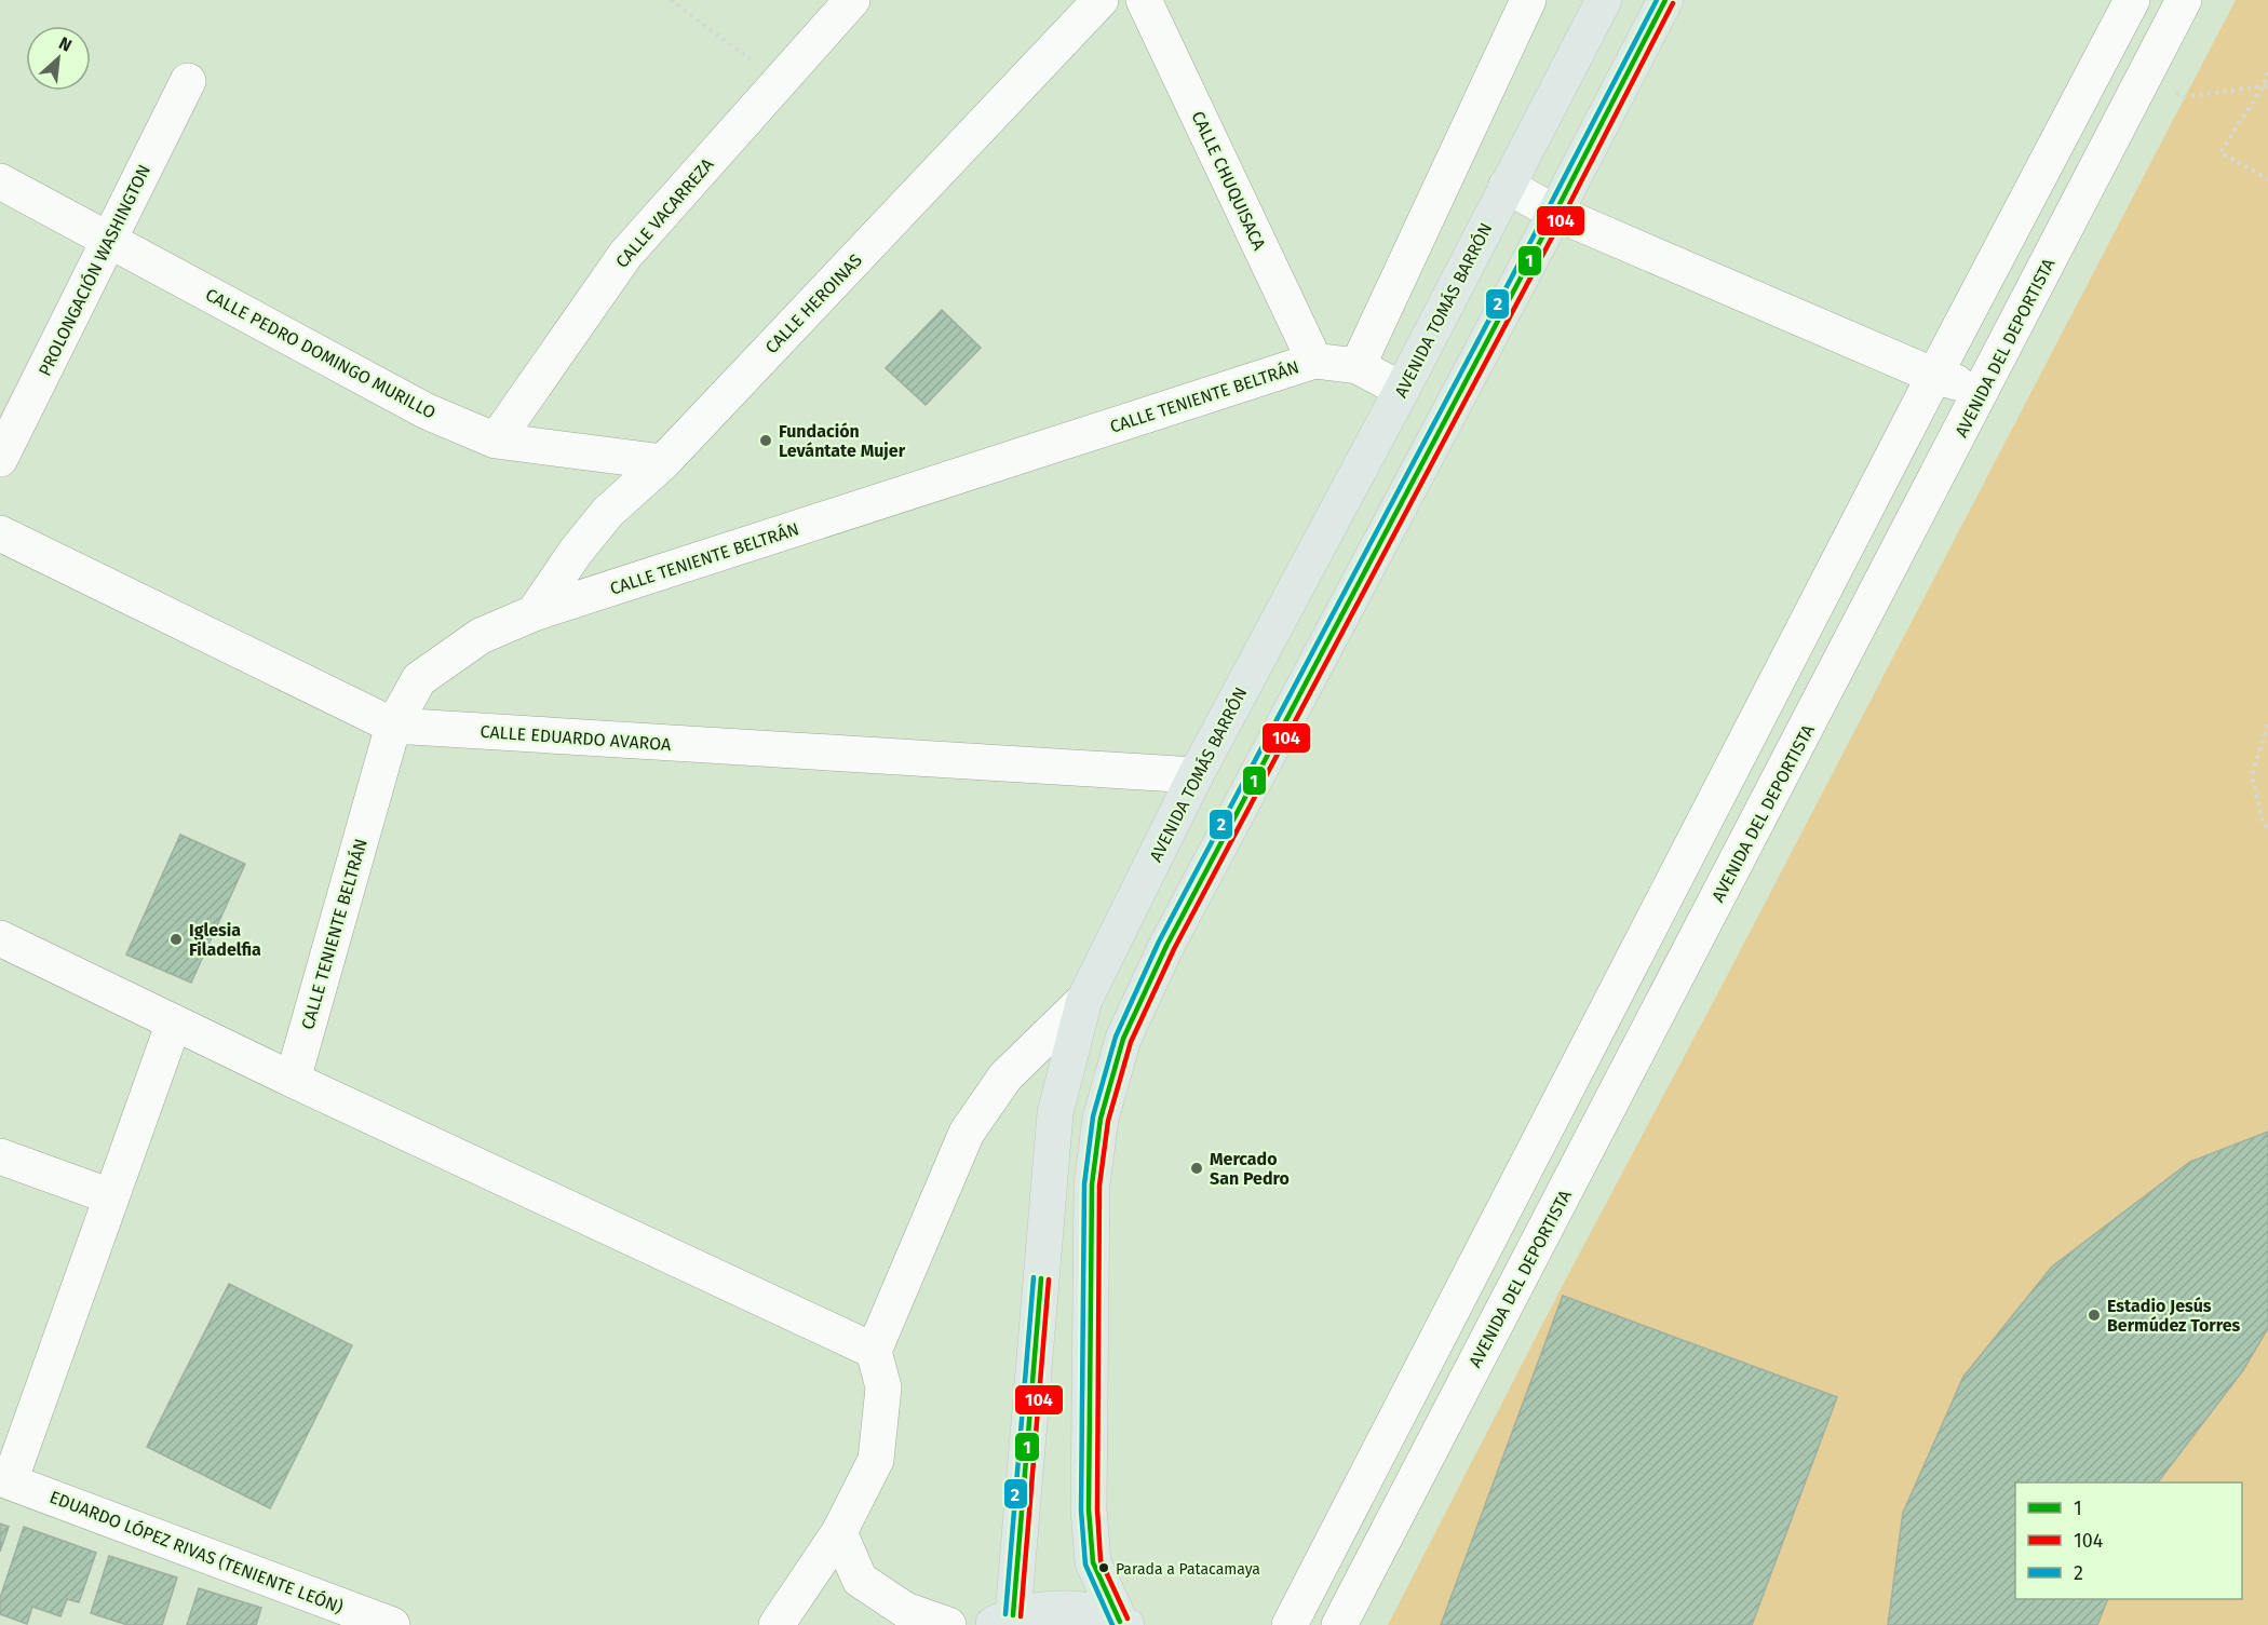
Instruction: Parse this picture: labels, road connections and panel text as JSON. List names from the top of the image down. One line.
{"streets":{"main road":["AVENIDA TOMÁS BARRÓN"],"street":["CALLE CHUQUISACA","CALLE VACARREZA","PROLONGACIÓN WASHINGTON","CALLE HEROINAS","AVENIDA DEL DEPORTISTA","CALLE PEDRO DOMINGO MURILLO","CALLE TENIENTE BELTRÁN","CALLE EDUARDO AVAROA","EDUARDO LÓPEZ RIVAS (TENIENTE LEÓN)"]},"crossings":[["CALLE CHUQUISACA","CALLE TENIENTE BELTRÁN"],["CALLE VACARREZA","CALLE PEDRO DOMINGO MURILLO"],["PROLONGACIÓN WASHINGTON","CALLE PEDRO DOMINGO MURILLO"],["CALLE HEROINAS","CALLE PEDRO DOMINGO MURILLO"],["CALLE HEROINAS","CALLE TENIENTE BELTRÁN"],["AVENIDA TOMÁS BARRÓN","CALLE TENIENTE BELTRÁN"],["AVENIDA TOMÁS BARRÓN","CALLE EDUARDO AVAROA"],["CALLE TENIENTE BELTRÁN","CALLE EDUARDO AVAROA"]],"places":["Fundación Levántate Mujer","Iglesia Filadelfia","Mercado San Pedro","Estadio Jesús Bermúdez Torres","Parada a Patacamaya"],"lines":["transit line 1","transit line 2","transit line 104"],"legend":["1","104","2"],"north":"top right"}
